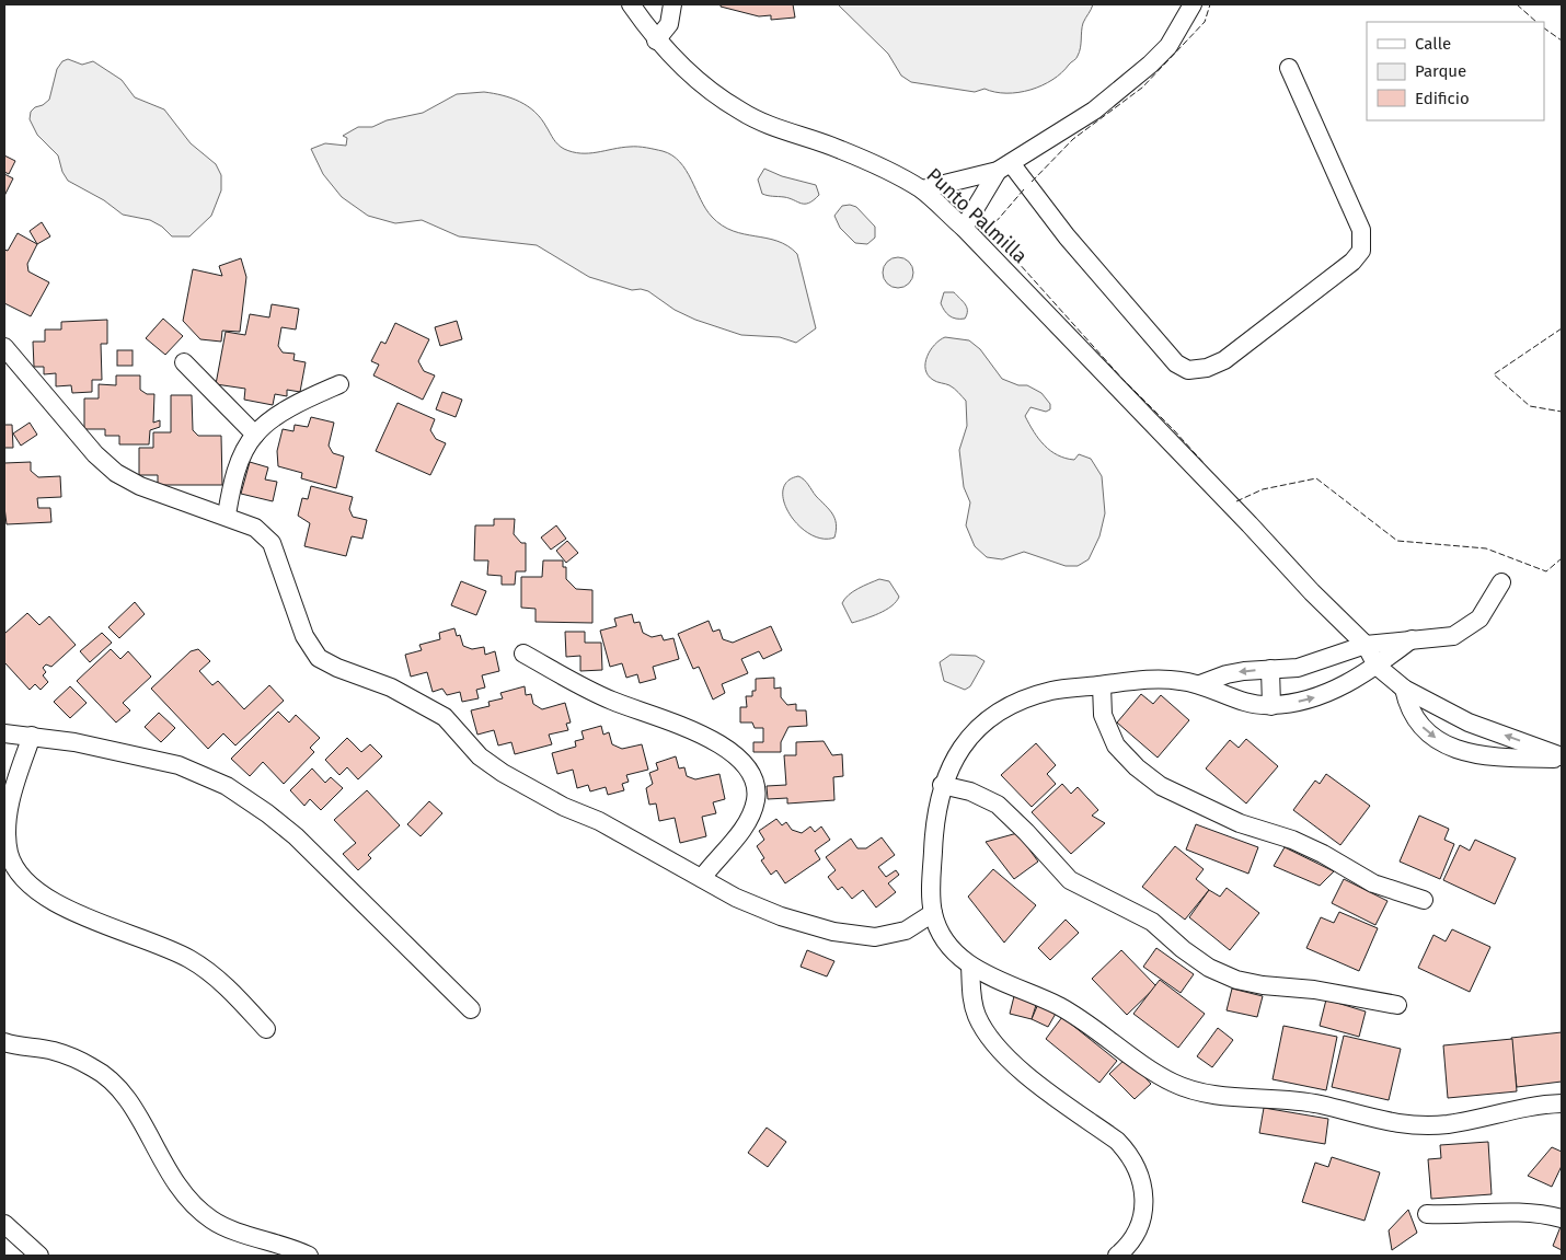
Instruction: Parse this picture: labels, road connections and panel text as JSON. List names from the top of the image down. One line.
{"streets":{"street":["Punto Palmilla"]},"legend":["Calle","Parque","Edificio"]}
